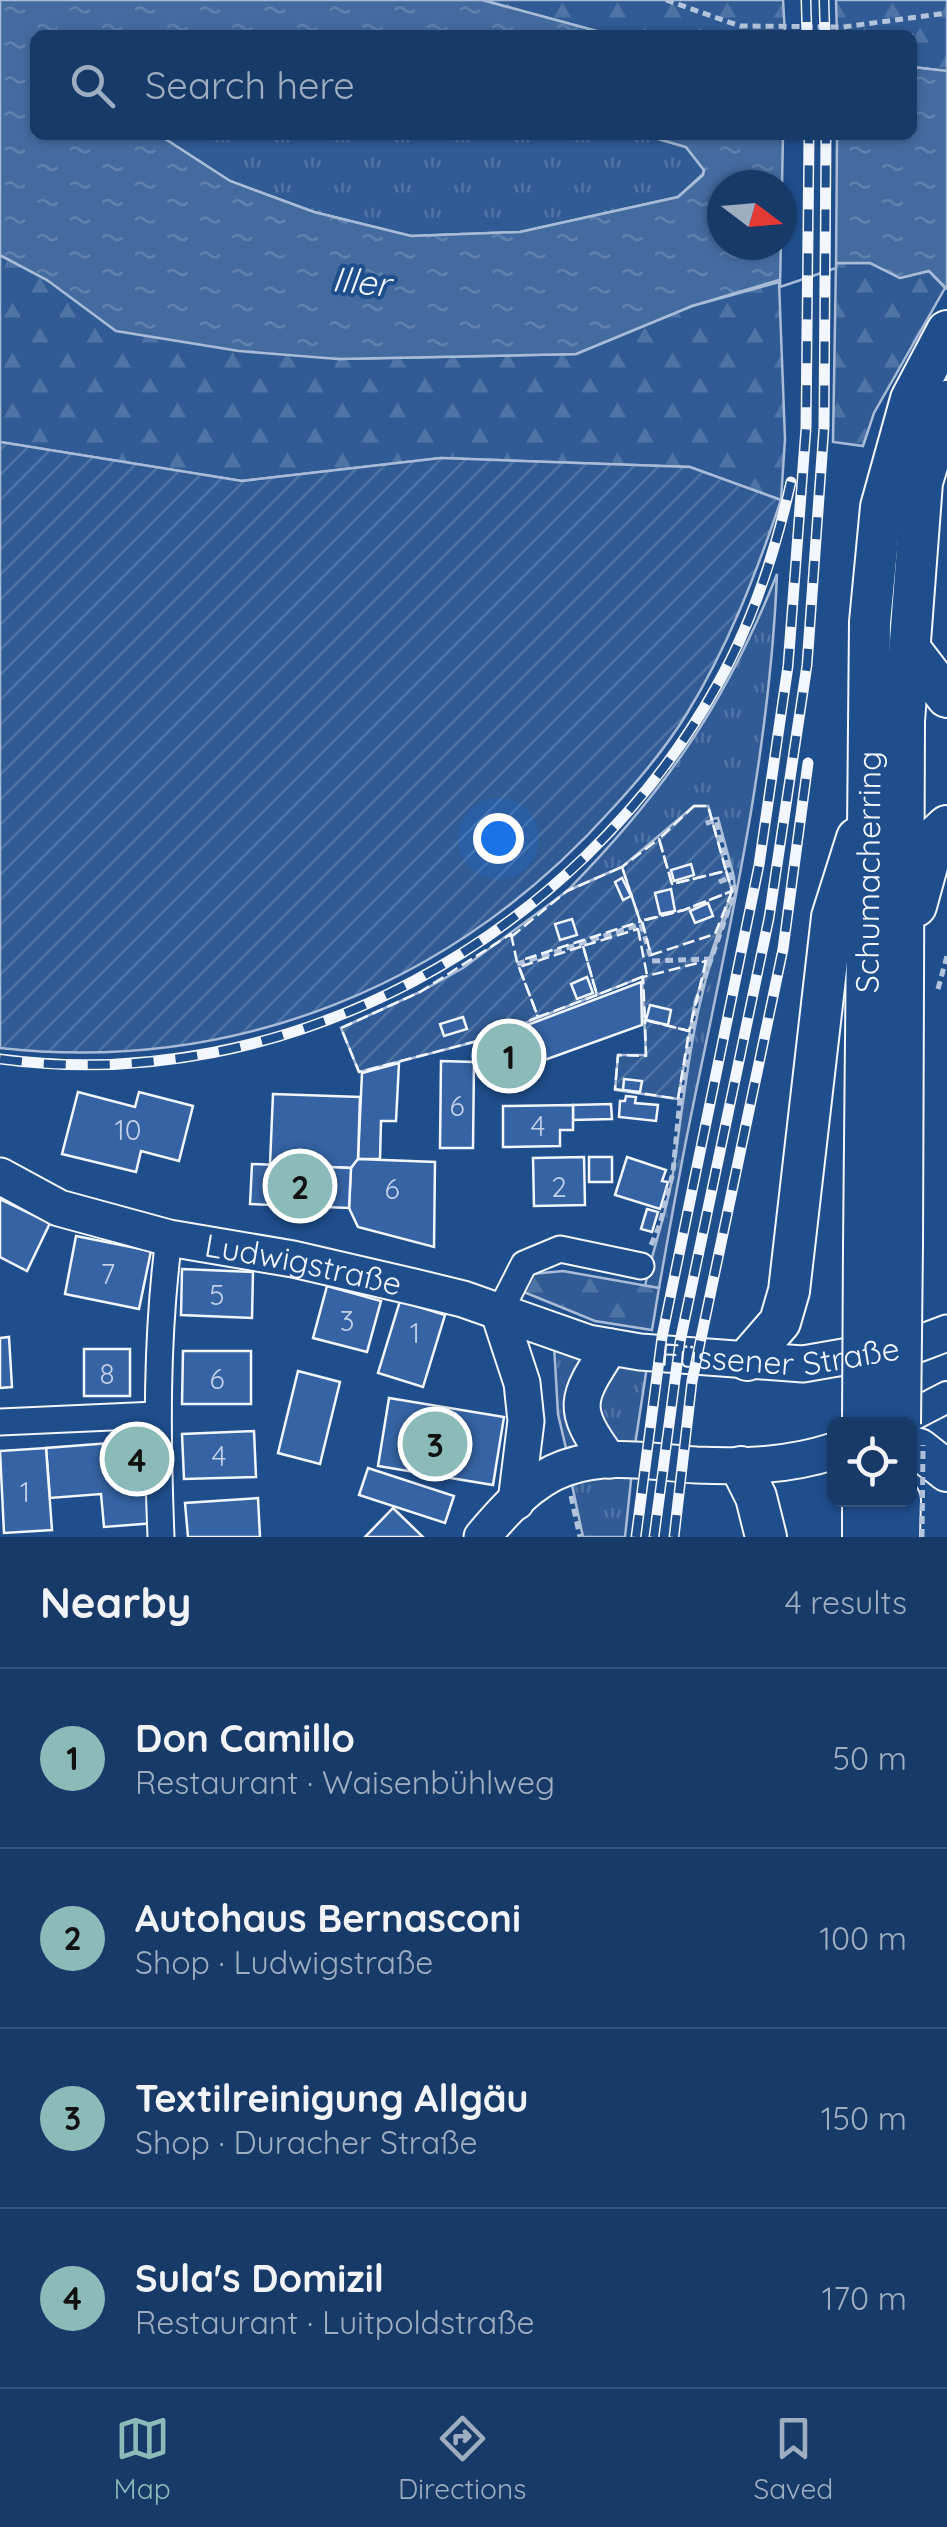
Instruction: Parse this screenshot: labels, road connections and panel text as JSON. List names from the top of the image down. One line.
{"streets":{"main road":["Schumacherring","Ludwigstraße","Füssener Straße"]},"crossings":[["Ludwigstraße","Füssener Straße"]],"water":["Iller"],"house_numbers":["6","4","10","2","6","7","5","3","1","8","6","4","1"],"north":"right","page":{"search":"Search here","pins":["1","2","3","4"],"heading":["Nearby","4 results"],"list":[{"mark":"1","name":"Don Camillo","note":"Restaurant · Waisenbühlweg","value":"50 m"},{"mark":"2","name":"Autohaus Bernasconi","note":"Shop · Ludwigstraße","value":"100 m"},{"mark":"3","name":"Textilreinigung Allgäu","note":"Shop · Duracher Straße","value":"150 m"},{"mark":"4","name":"Sula's Domizil","note":"Restaurant · Luitpoldstraße","value":"170 m"}],"nav":["Map","Directions","Saved"]}}
